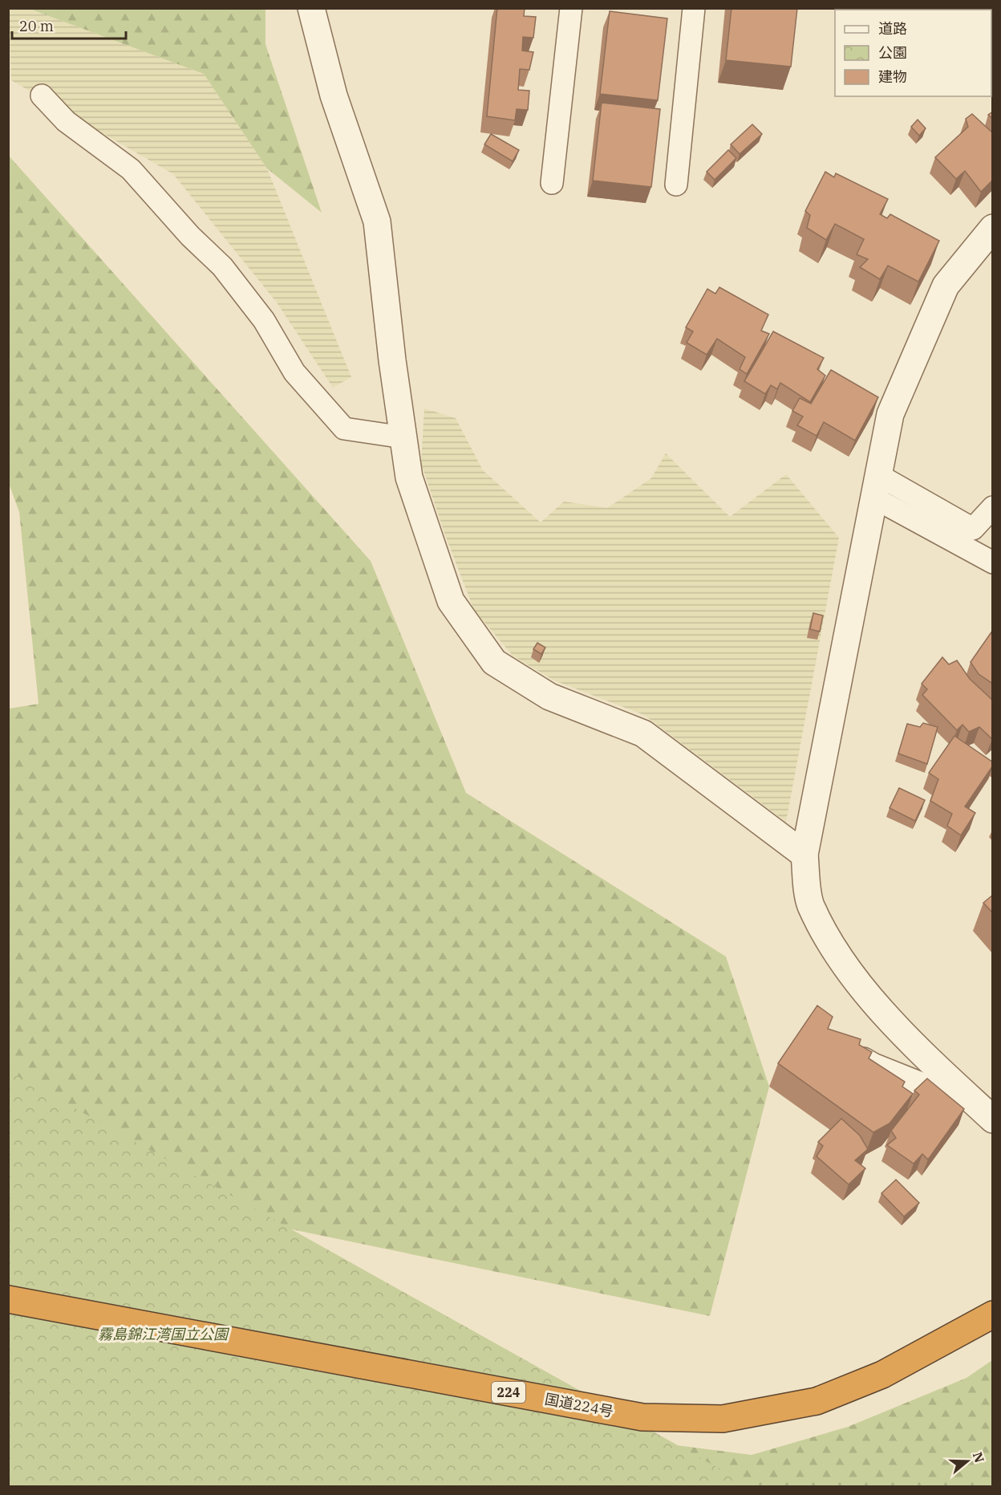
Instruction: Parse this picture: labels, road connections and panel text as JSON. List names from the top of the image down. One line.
{"streets":{"highway":["224","国道224号"]},"parks":["霧島錦江湾国立公園"],"legend":["道路","公園","建物"],"scale_bar":"20 m","north":"right"}
